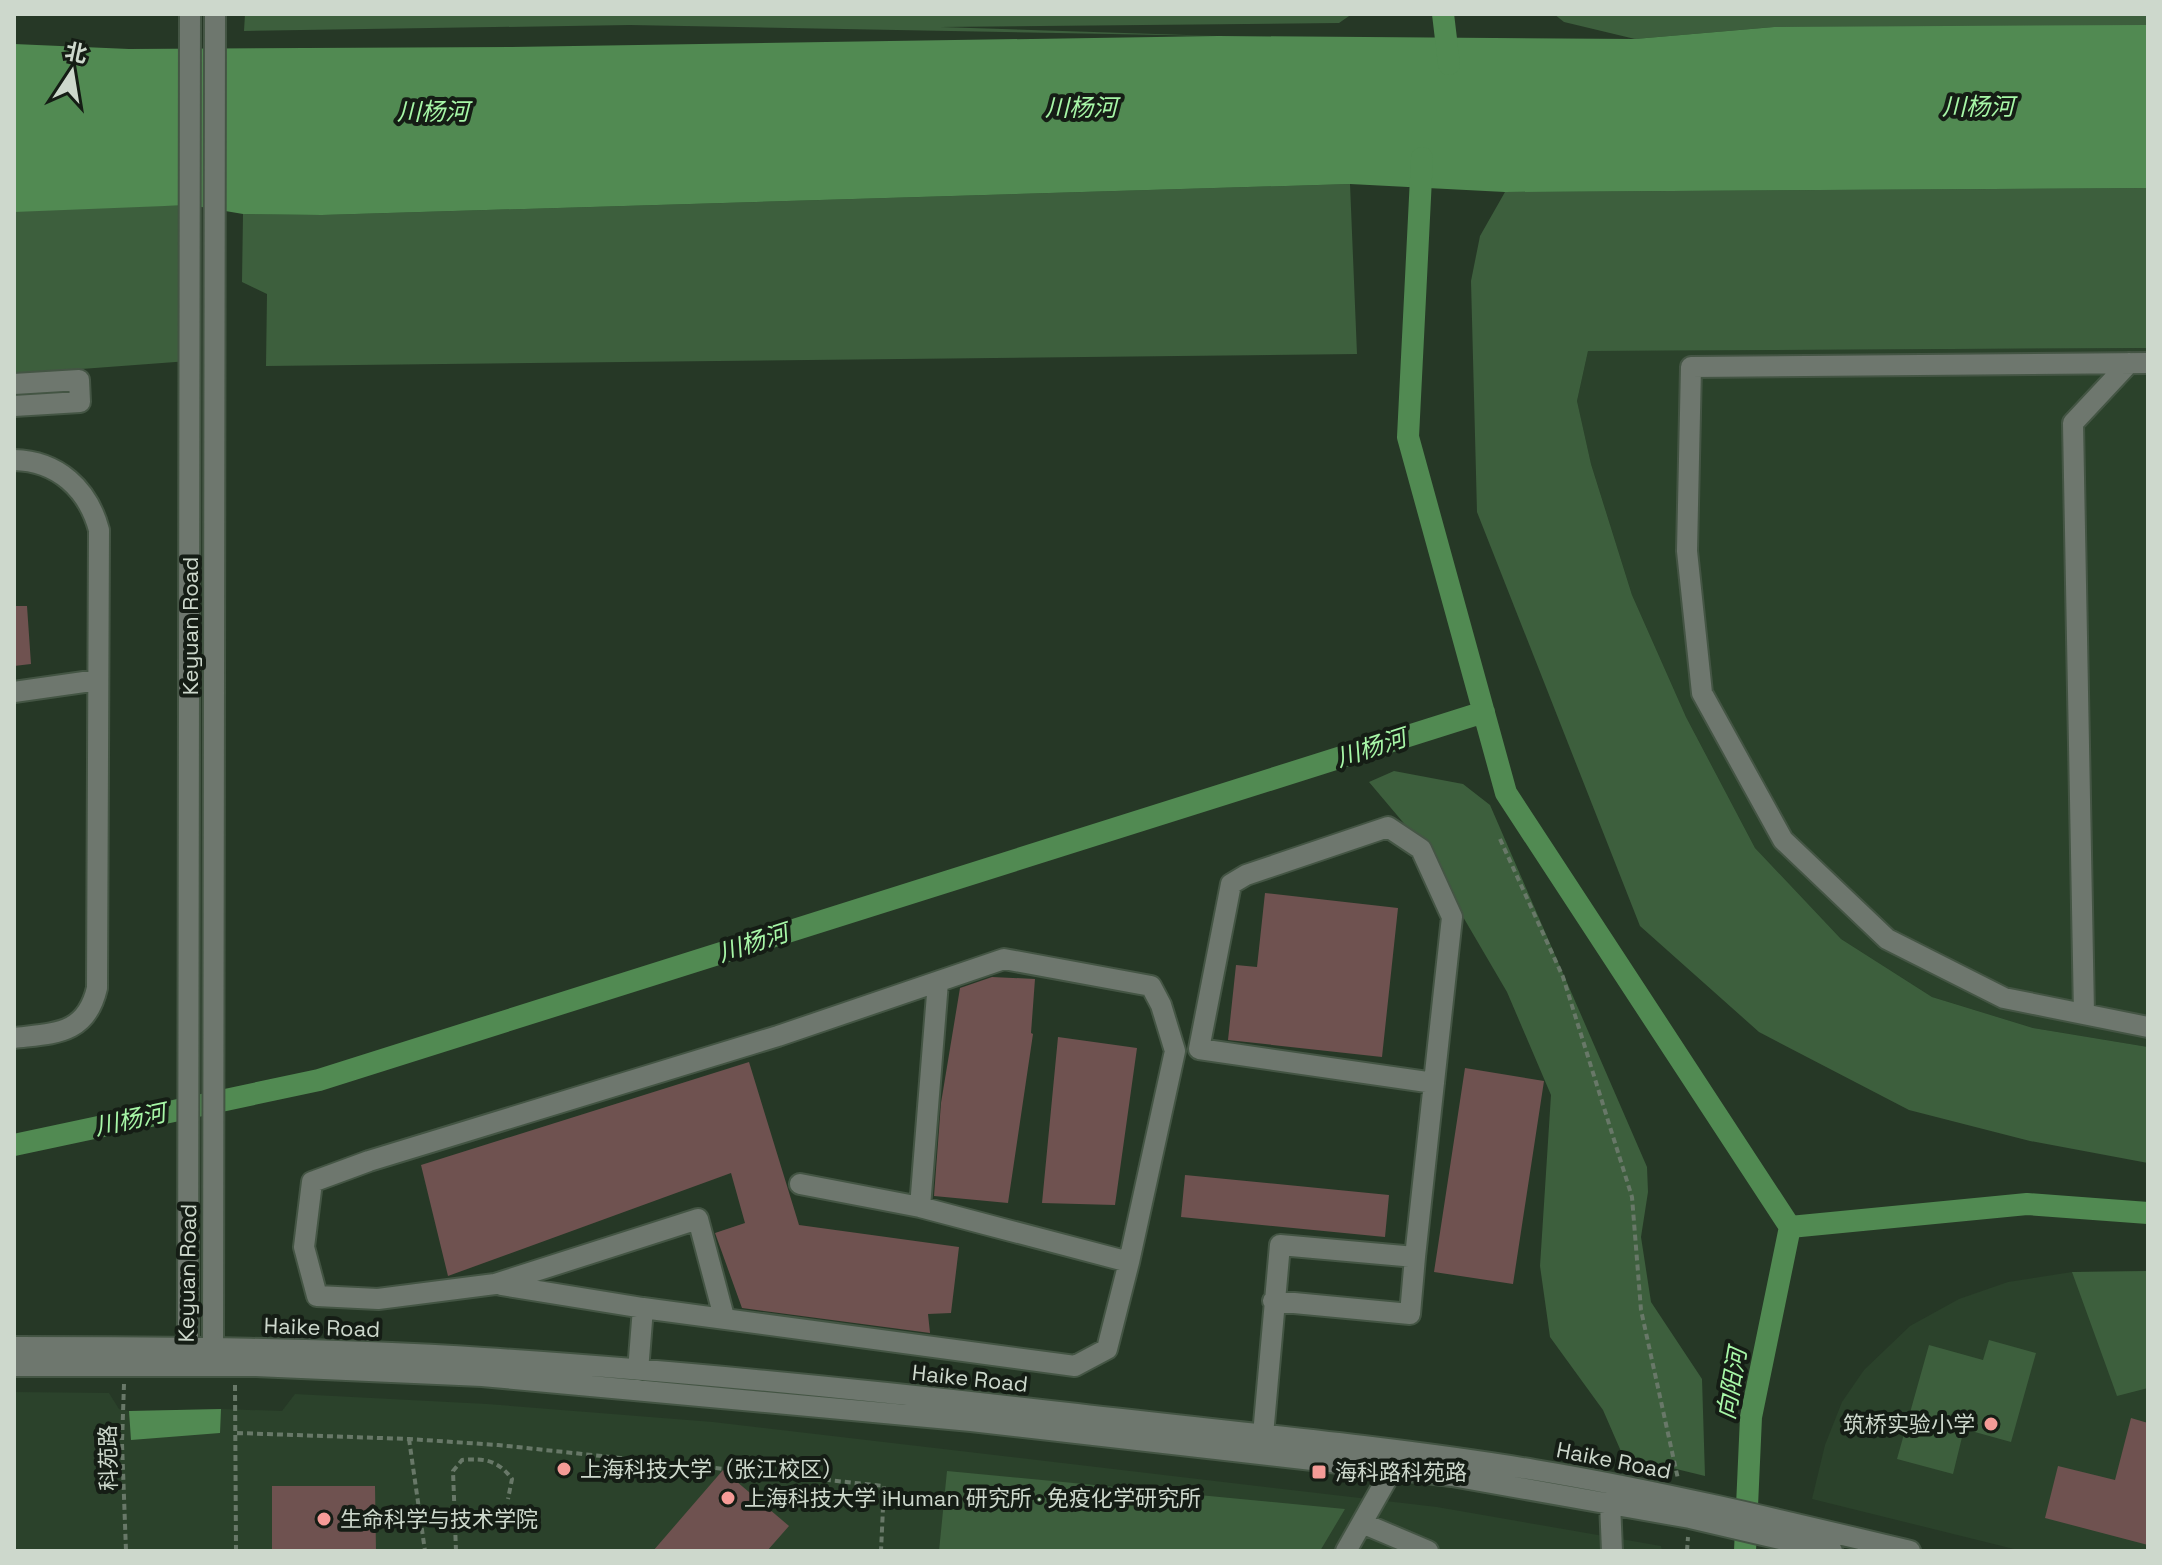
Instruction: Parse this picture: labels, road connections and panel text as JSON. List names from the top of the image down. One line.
{"streets":{"street":["Keyuan Road","Haike Road"],"path":["科苑路"]},"crossings":[["Keyuan Road","Haike Road"],["Haike Road","科苑路"]],"water":["川杨河","向阳河"],"places":{"other":["筑桥实验小学","上海科技大学（张江校区）","上海科技大学 iHuman 研究所 · 免疫化学研究所","生命科学与技术学院"],"transit":["海科路科苑路"]},"north":"top"}
